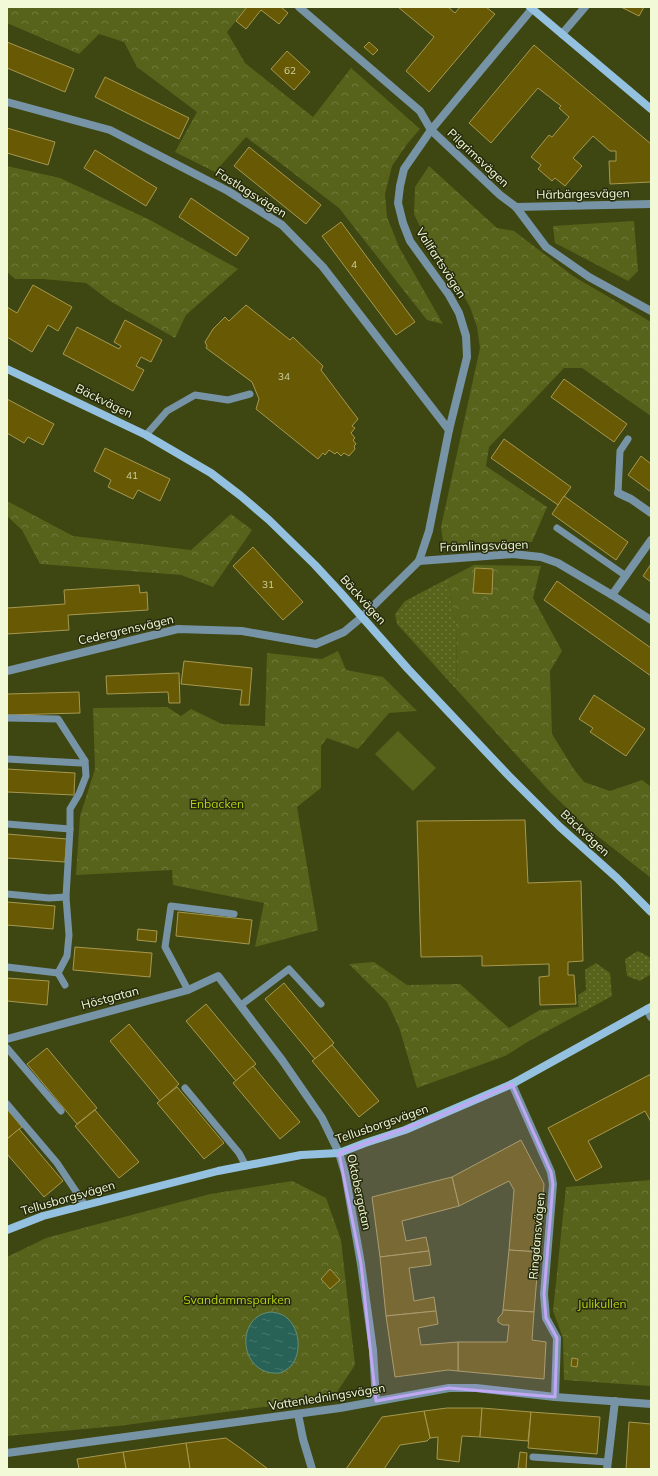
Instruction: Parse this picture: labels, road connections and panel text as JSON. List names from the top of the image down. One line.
{"streets":{"street":["Pilgrimsvägen","Fastlagsvägen","Härbärgesvägen","Vallfartsvägen","Bäckvägen","Främlingsvägen","Cedergrensvägen","Höstgatan","Tellusborgsvägen","Oktobergatan","Ringdansvägen","Vattenledningsvägen"]},"crossings":[["Pilgrimsvägen","Härbärgesvägen"],["Pilgrimsvägen","Vallfartsvägen"],["Fastlagsvägen","Vallfartsvägen"],["Vallfartsvägen","Bäckvägen"],["Vallfartsvägen","Främlingsvägen"],["Vallfartsvägen","Cedergrensvägen"],["Bäckvägen","Cedergrensvägen"],["Höstgatan","Oktobergatan"],["Tellusborgsvägen","Oktobergatan"],["Tellusborgsvägen","Ringdansvägen"],["Oktobergatan","Vattenledningsvägen"],["Ringdansvägen","Vattenledningsvägen"]],"parks":["Enbacken","Svandammsparken","Julikullen"],"house_numbers":["62","4","34","41","31"]}
